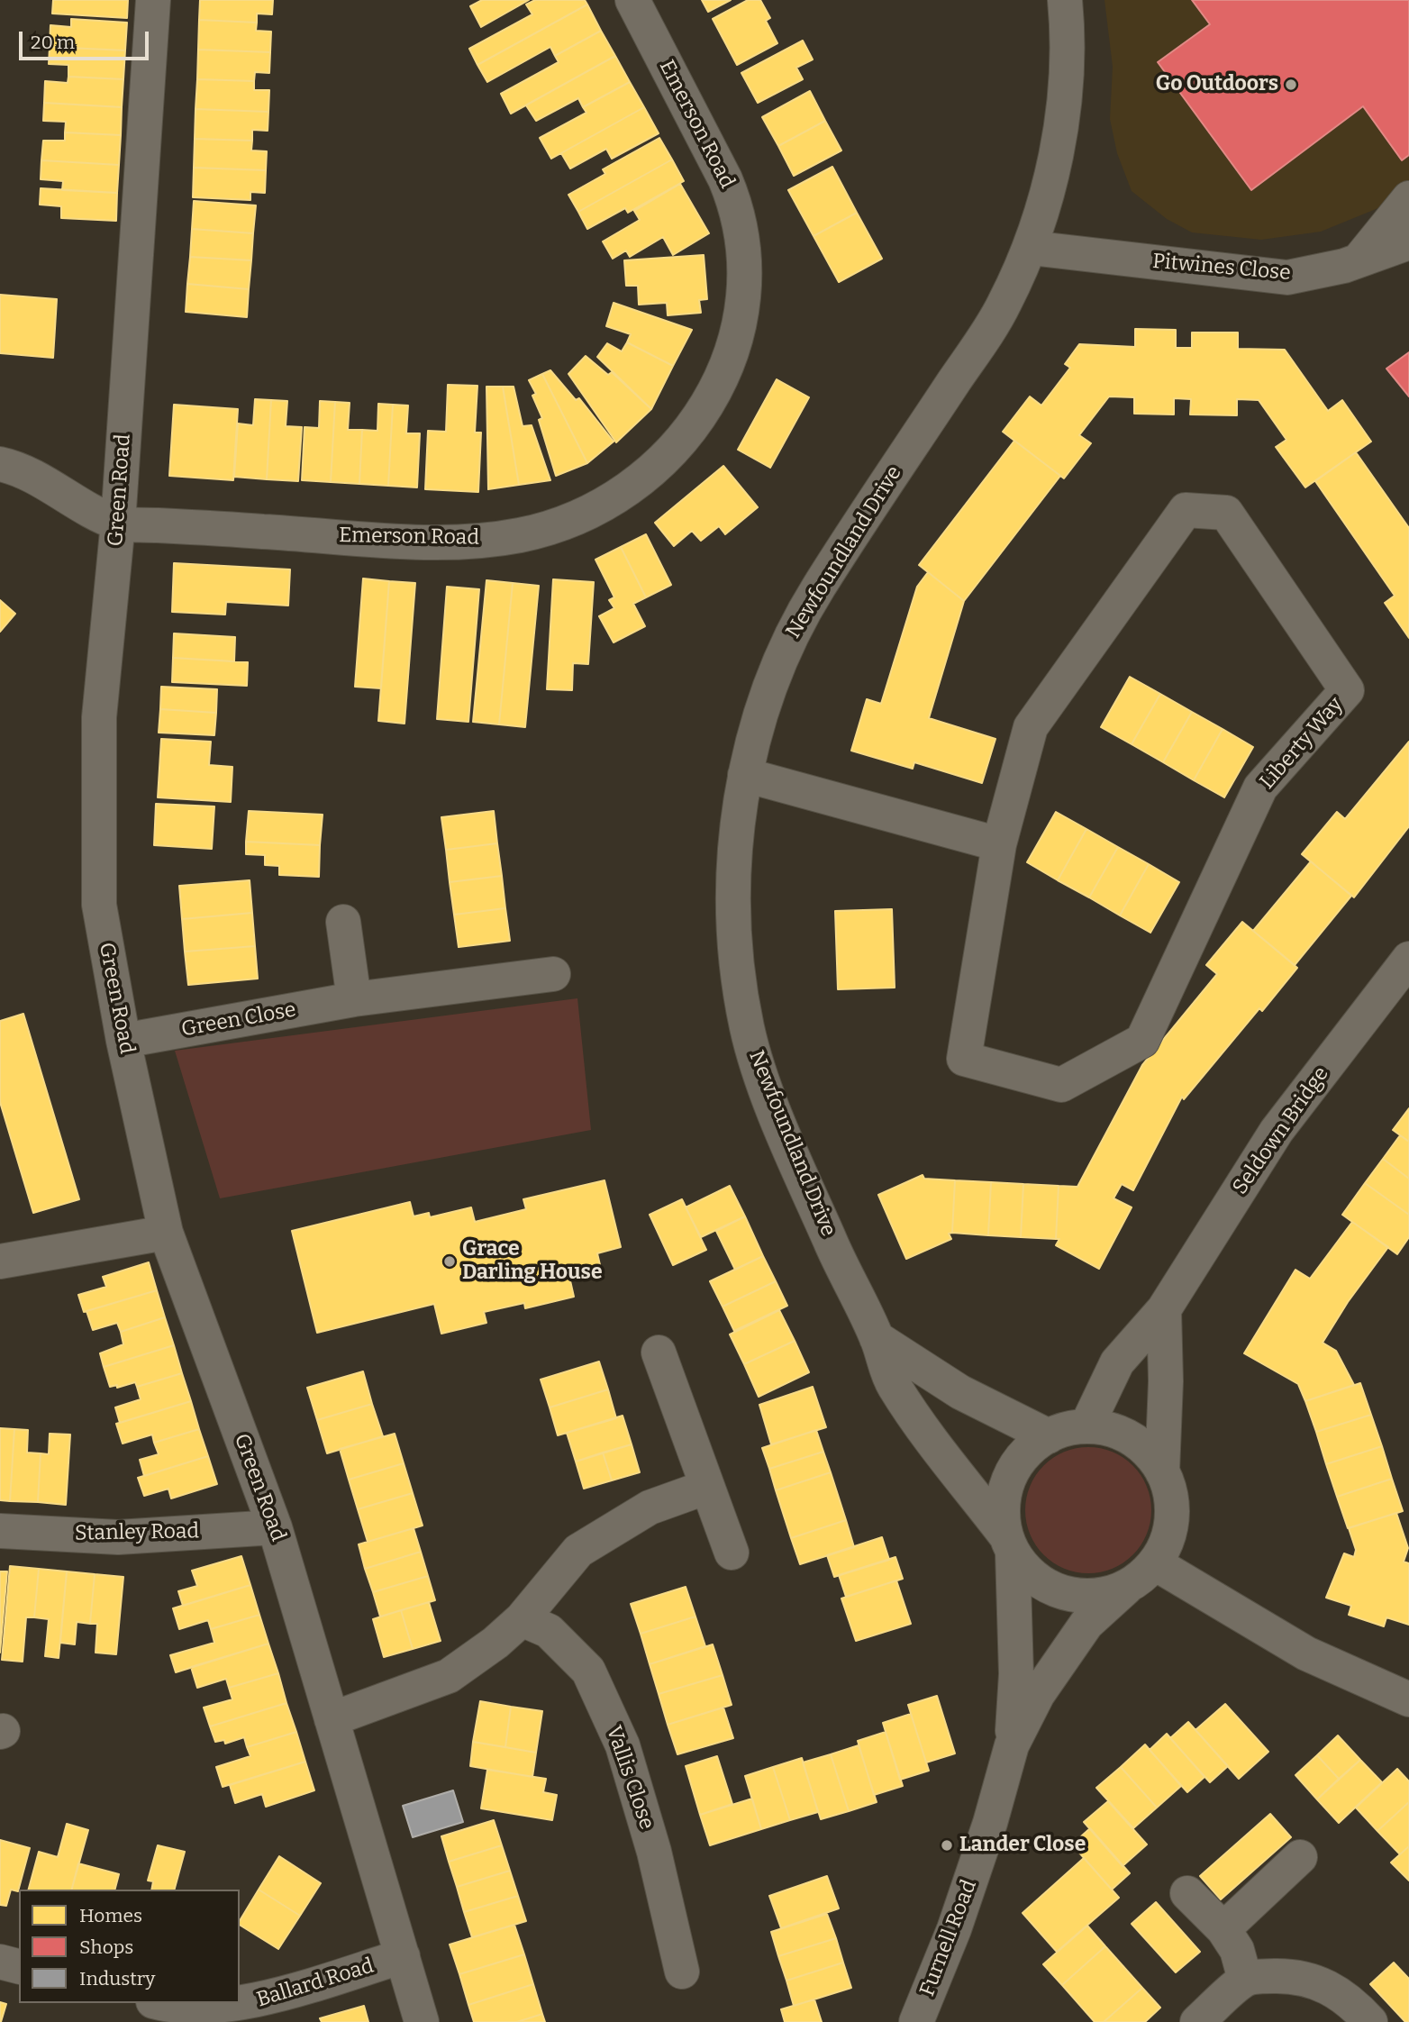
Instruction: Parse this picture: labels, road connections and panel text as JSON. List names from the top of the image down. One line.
{"streets":{"street":["Emerson Road","Pitwines Close","Green Road","Newfoundland Drive","Liberty Way","Green Close","Seldown Bridge","Stanley Road","Vallis Close","Furnell Road","Ballard Road"]},"crossings":[["Emerson Road","Green Road"],["Pitwines Close","Newfoundland Drive"],["Green Road","Green Close"],["Green Road","Stanley Road"],["Green Road","Ballard Road"],["Newfoundland Drive","Seldown Bridge"],["Newfoundland Drive","Furnell Road"],["Seldown Bridge","Furnell Road"]],"places":["Go Outdoors","Grace Darling House","Lander Close"],"legend":["Homes","Shops","Industry"],"scale_bar":"20 m"}
